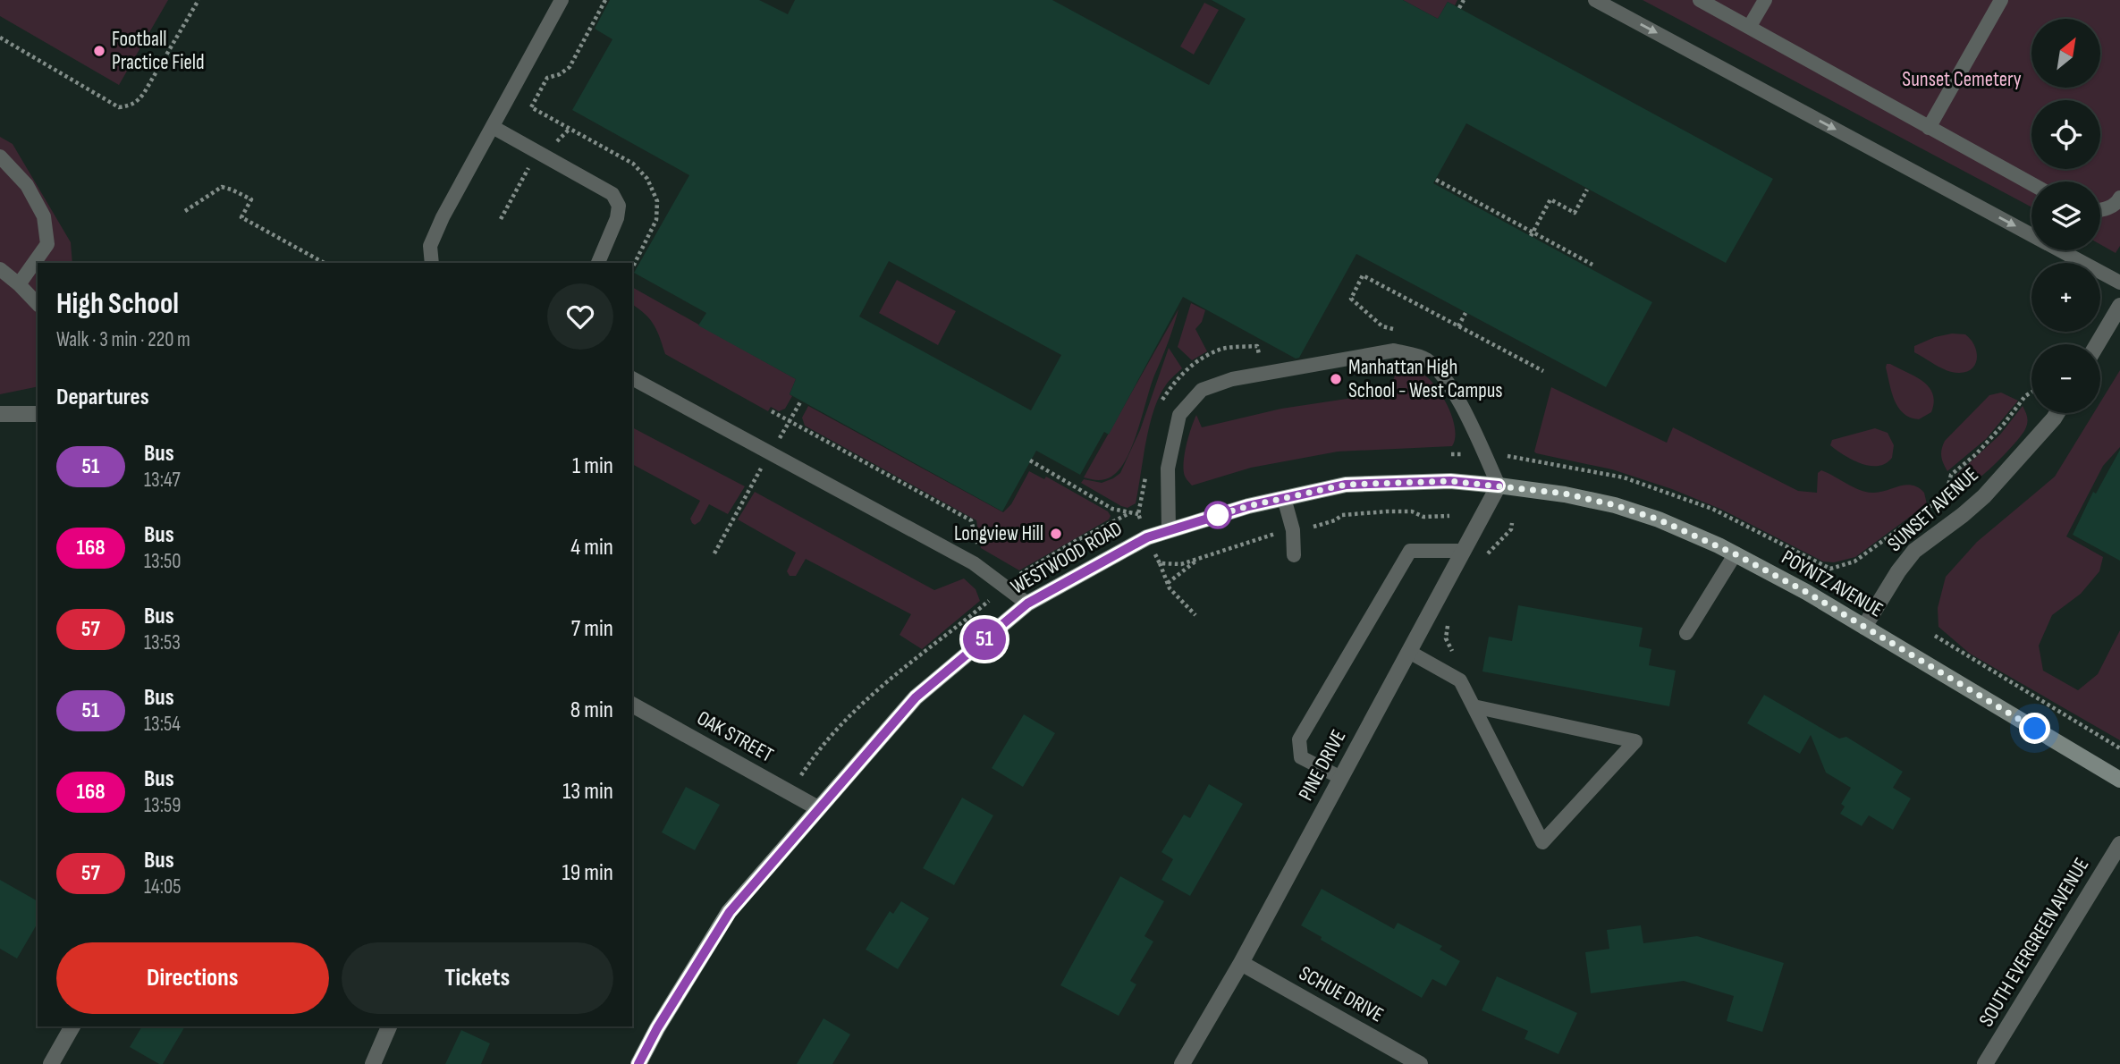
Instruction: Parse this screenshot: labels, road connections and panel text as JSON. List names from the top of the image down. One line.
{"streets":{"street":["SUNSET AVENUE","WESTWOOD ROAD","POYNTZ AVENUE","OAK STREET","PINE DRIVE","SOUTH EVERGREEN AVENUE","SCHUE DRIVE"]},"crossings":[["SUNSET AVENUE","POYNTZ AVENUE"],["WESTWOOD ROAD","POYNTZ AVENUE"],["WESTWOOD ROAD","OAK STREET"],["WESTWOOD ROAD","PINE DRIVE"],["POYNTZ AVENUE","PINE DRIVE"],["PINE DRIVE","SCHUE DRIVE"]],"parks":["Sunset Cemetery"],"places":["Football Practice Field","Manhattan High School - West Campus","Longview Hill"],"lines":["bus line 51"],"north":"top right","page":{"on_map":"51","map_buttons":["+","−"],"heading":[["High School","Walk · 3 min · 220 m"],"Departures"],"list":[{"mark":"51","name":"Bus","note":"13:47","value":"1 min"},{"mark":"168","name":"Bus","note":"13:50","value":"4 min"},{"mark":"57","name":"Bus","note":"13:53","value":"7 min"},{"mark":"51","name":"Bus","note":"13:54","value":"8 min"},{"mark":"168","name":"Bus","note":"13:59","value":"13 min"},{"mark":"57","name":"Bus","note":"14:05","value":"19 min"}],"buttons":["Directions","Tickets"]}}
